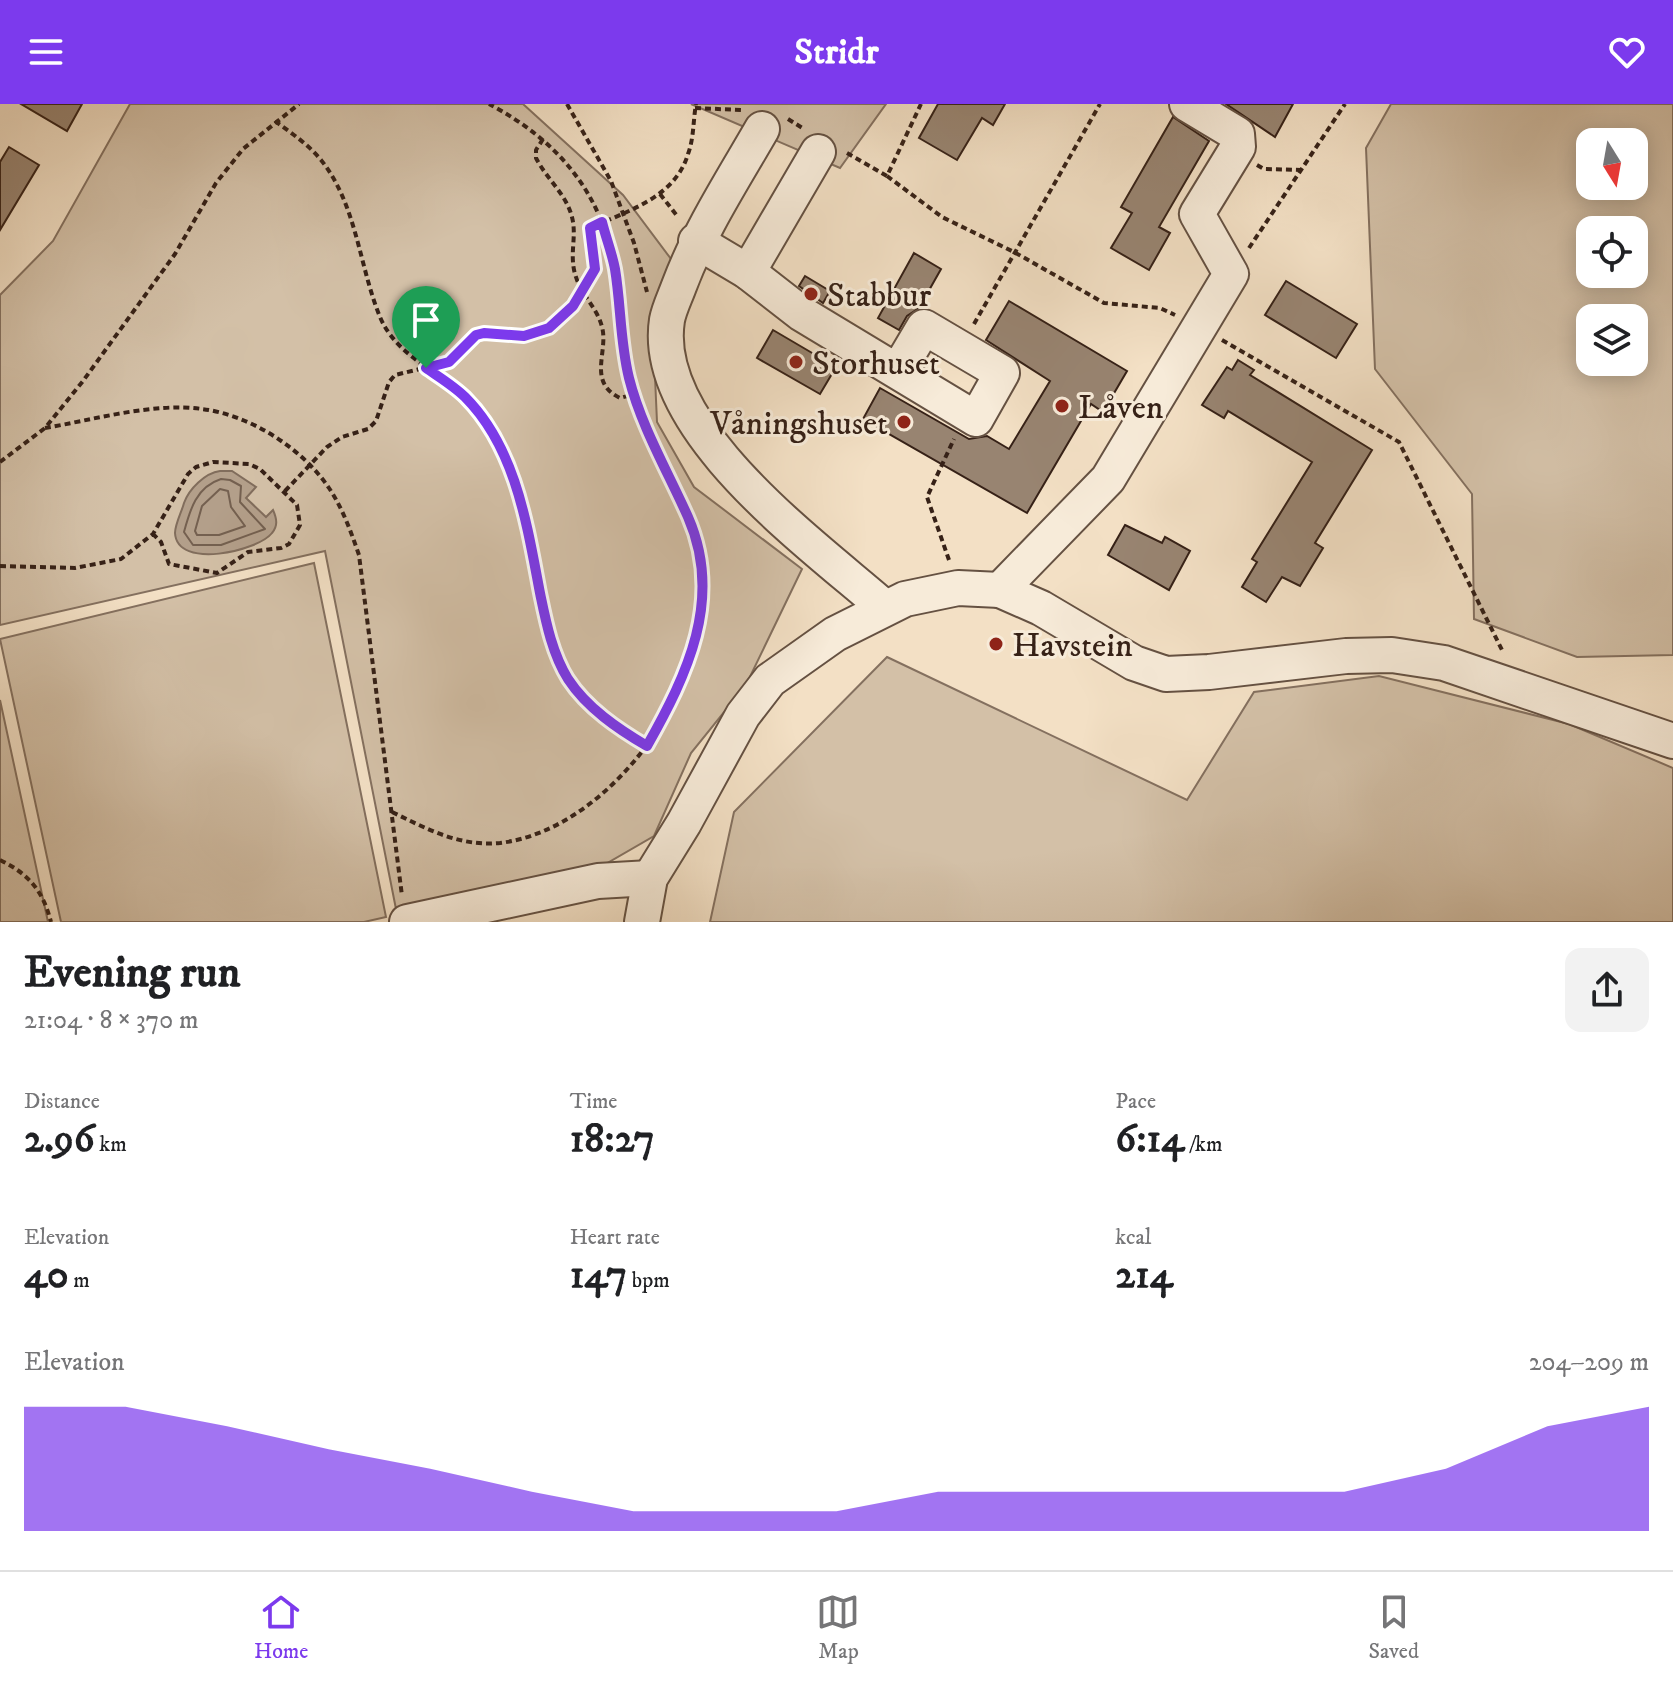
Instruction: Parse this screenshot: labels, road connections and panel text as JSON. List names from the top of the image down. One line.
{"places":["Stabbur","Storhuset","Låven","Våningshuset","Havstein"],"north":"bottom","page":{"header":"Stridr","heading":["Evening run","21:04 · 8 × 370 m"],"stats":[["Distance","2.96 km"],["Time","18:27"],["Pace","6:14 /km"],["Elevation","40 m"],["Heart rate","147 bpm"],["kcal","214"]],"chart":["Elevation","204–209 m"],"tabs":["Home","Map","Saved"]}}
